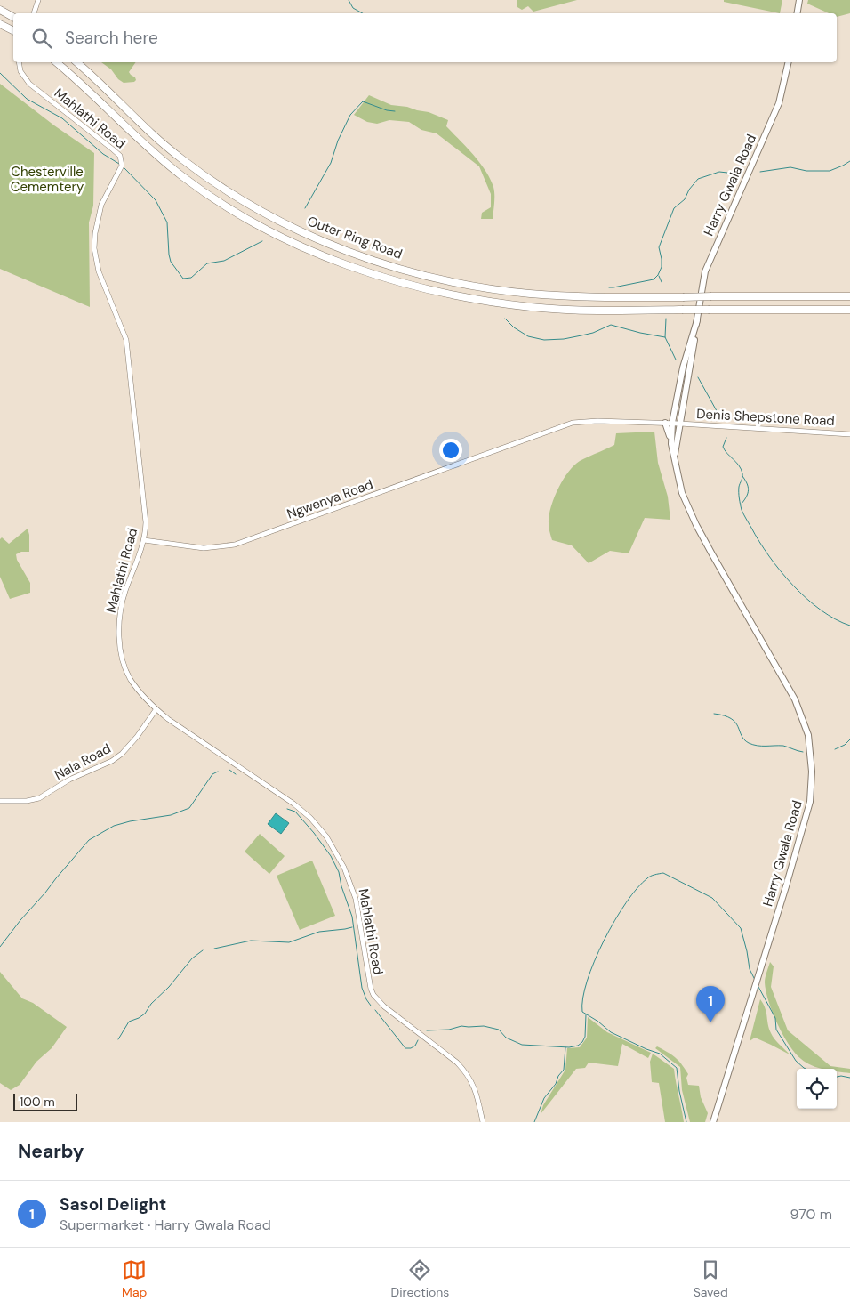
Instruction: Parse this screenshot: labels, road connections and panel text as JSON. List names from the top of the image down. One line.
{"streets":{"highway":["Outer Ring Road"],"main road":["Harry Gwala Road"],"street":["Mahlathi Road","Denis Shepstone Road","Ngwenya Road","Nala Road"]},"crossings":[["Mahlathi Road","Ngwenya Road"],["Mahlathi Road","Nala Road"],["Harry Gwala Road","Denis Shepstone Road"]],"parks":["Chesterville Cememtery"],"scale_bar":"100 m","page":{"search":"Search here","pins":"1","scale":"100 m","heading":"Nearby","list":[{"mark":"1","name":"Sasol Delight","note":"Supermarket · Harry Gwala Road","value":"970 m"}],"nav":["Map","Directions","Saved"]}}
